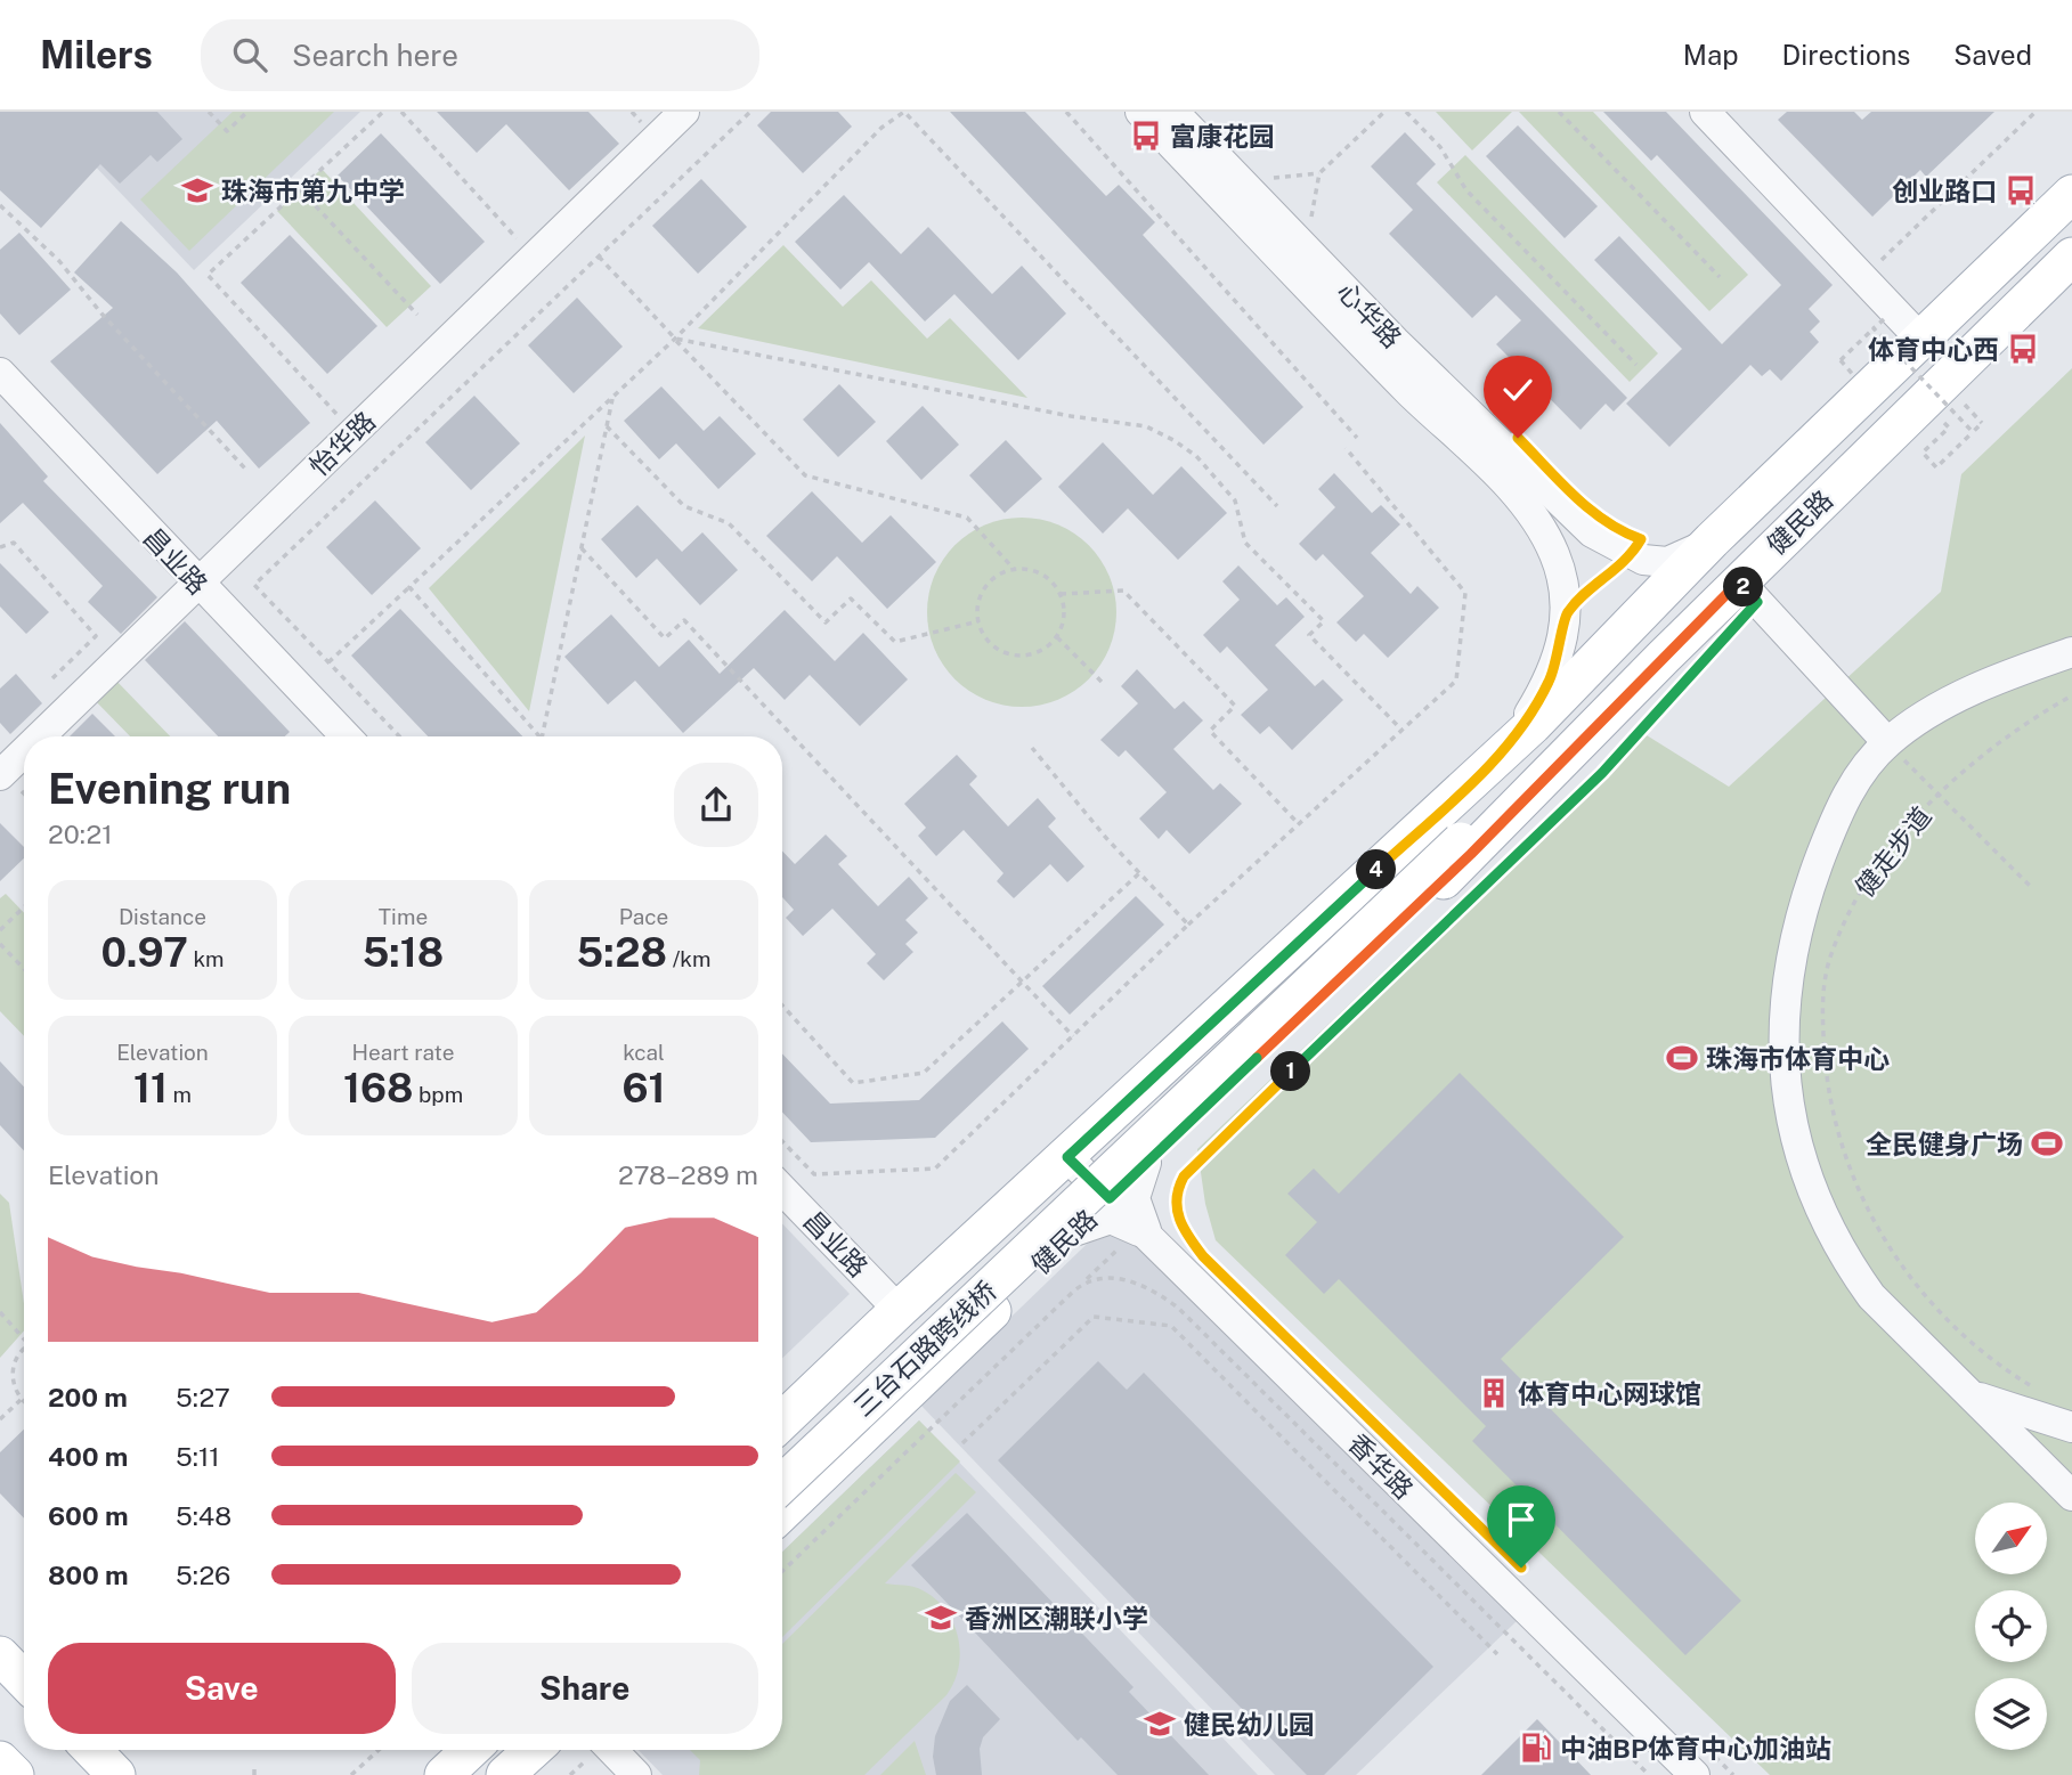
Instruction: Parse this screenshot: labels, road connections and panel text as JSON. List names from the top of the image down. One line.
{"streets":{"main road":["健民路","三台石路跨线桥"],"street":["心华路","怡华路","昌业路","香华路"],"path":["健走步道"]},"crossings":[["心华路","健民路"],["怡华路","昌业路"],["健民路","昌业路"],["健民路","香华路"]],"places":{"bus stop":["富康花园","创业路口","体育中心西"],"school or university":["珠海市第九中学","香洲区潮联小学","健民幼儿园"],"sports":["珠海市体育中心","全民健身广场"],"building":["体育中心网球馆"],"fuel station":["中油BP体育中心加油站"]},"north":"top right","page":{"header":"Milers","search":"Search here","nav":["Map","Directions","Saved"],"pins":["2","4","1"],"heading":["Evening run","20:21"],"stats":[["Distance","0.97 km"],["Time","5:18"],["Pace","5:28 /km"],["Elevation","11 m"],["Heart rate","168 bpm"],["kcal","61"]],"chart":["Elevation","278–289 m"],"list":[{"name":"200 m","note":"5:27"},{"name":"400 m","note":"5:11"},{"name":"600 m","note":"5:48"},{"name":"800 m","note":"5:26"}],"buttons":["Save","Share"]}}
